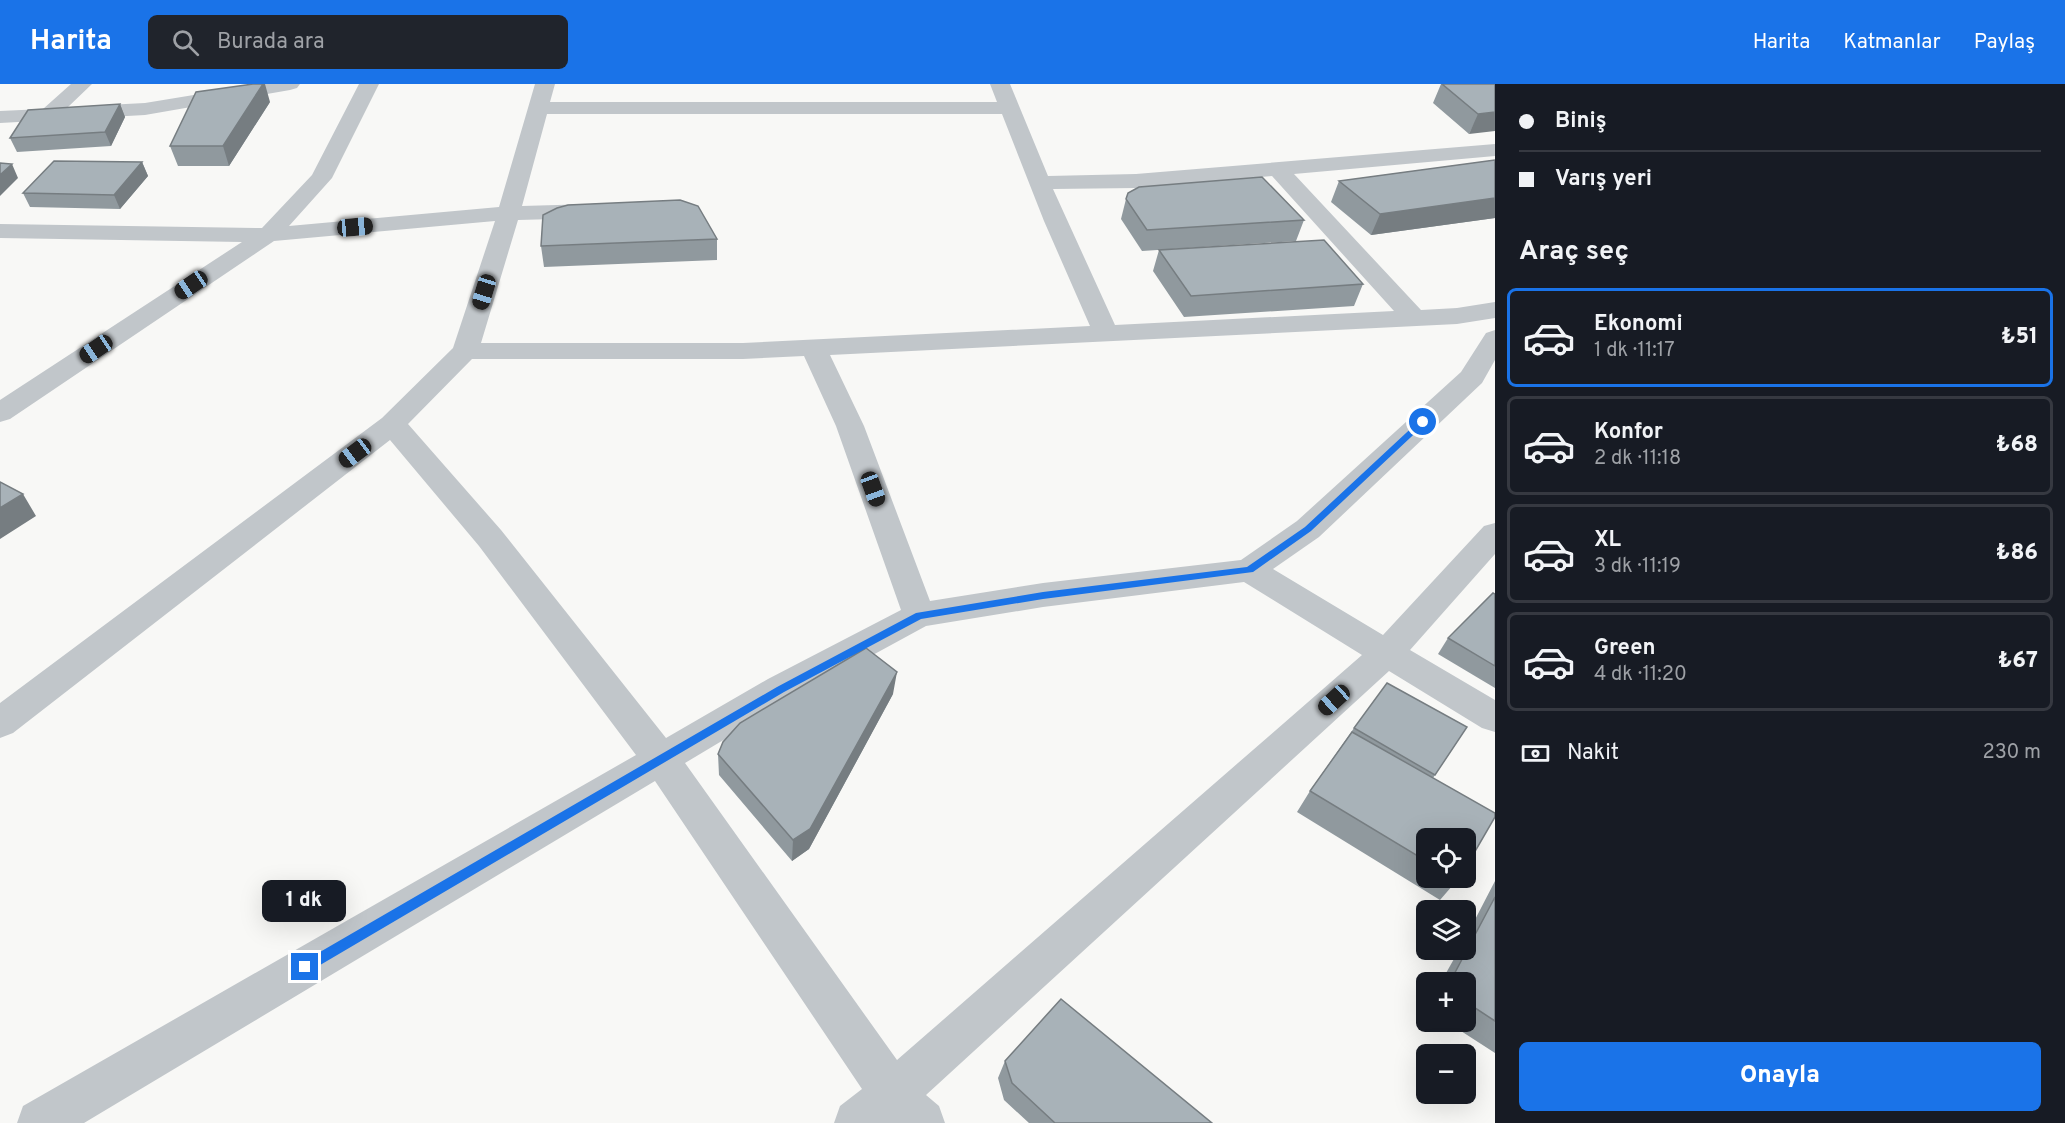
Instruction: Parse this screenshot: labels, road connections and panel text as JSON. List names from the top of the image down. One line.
{"page":{"header":"Harita","search":"Burada ara","nav":["Harita","Katmanlar","Paylaş"],"banner":["Biniş","Varış yeri"],"heading":"Araç seç","list":[{"name":"Ekonomi","note":"1 dk · 11:17","value":"₺51"},{"name":"Konfor","note":"2 dk · 11:18","value":"₺68"},{"name":"XL","note":"3 dk · 11:19","value":"₺86"},{"name":"Green","note":"4 dk · 11:20","value":"₺67"}],"pay":["Nakit","230 m"],"map_buttons":["+","−"],"bubble":"1 dk","buttons":"Onayla"}}
